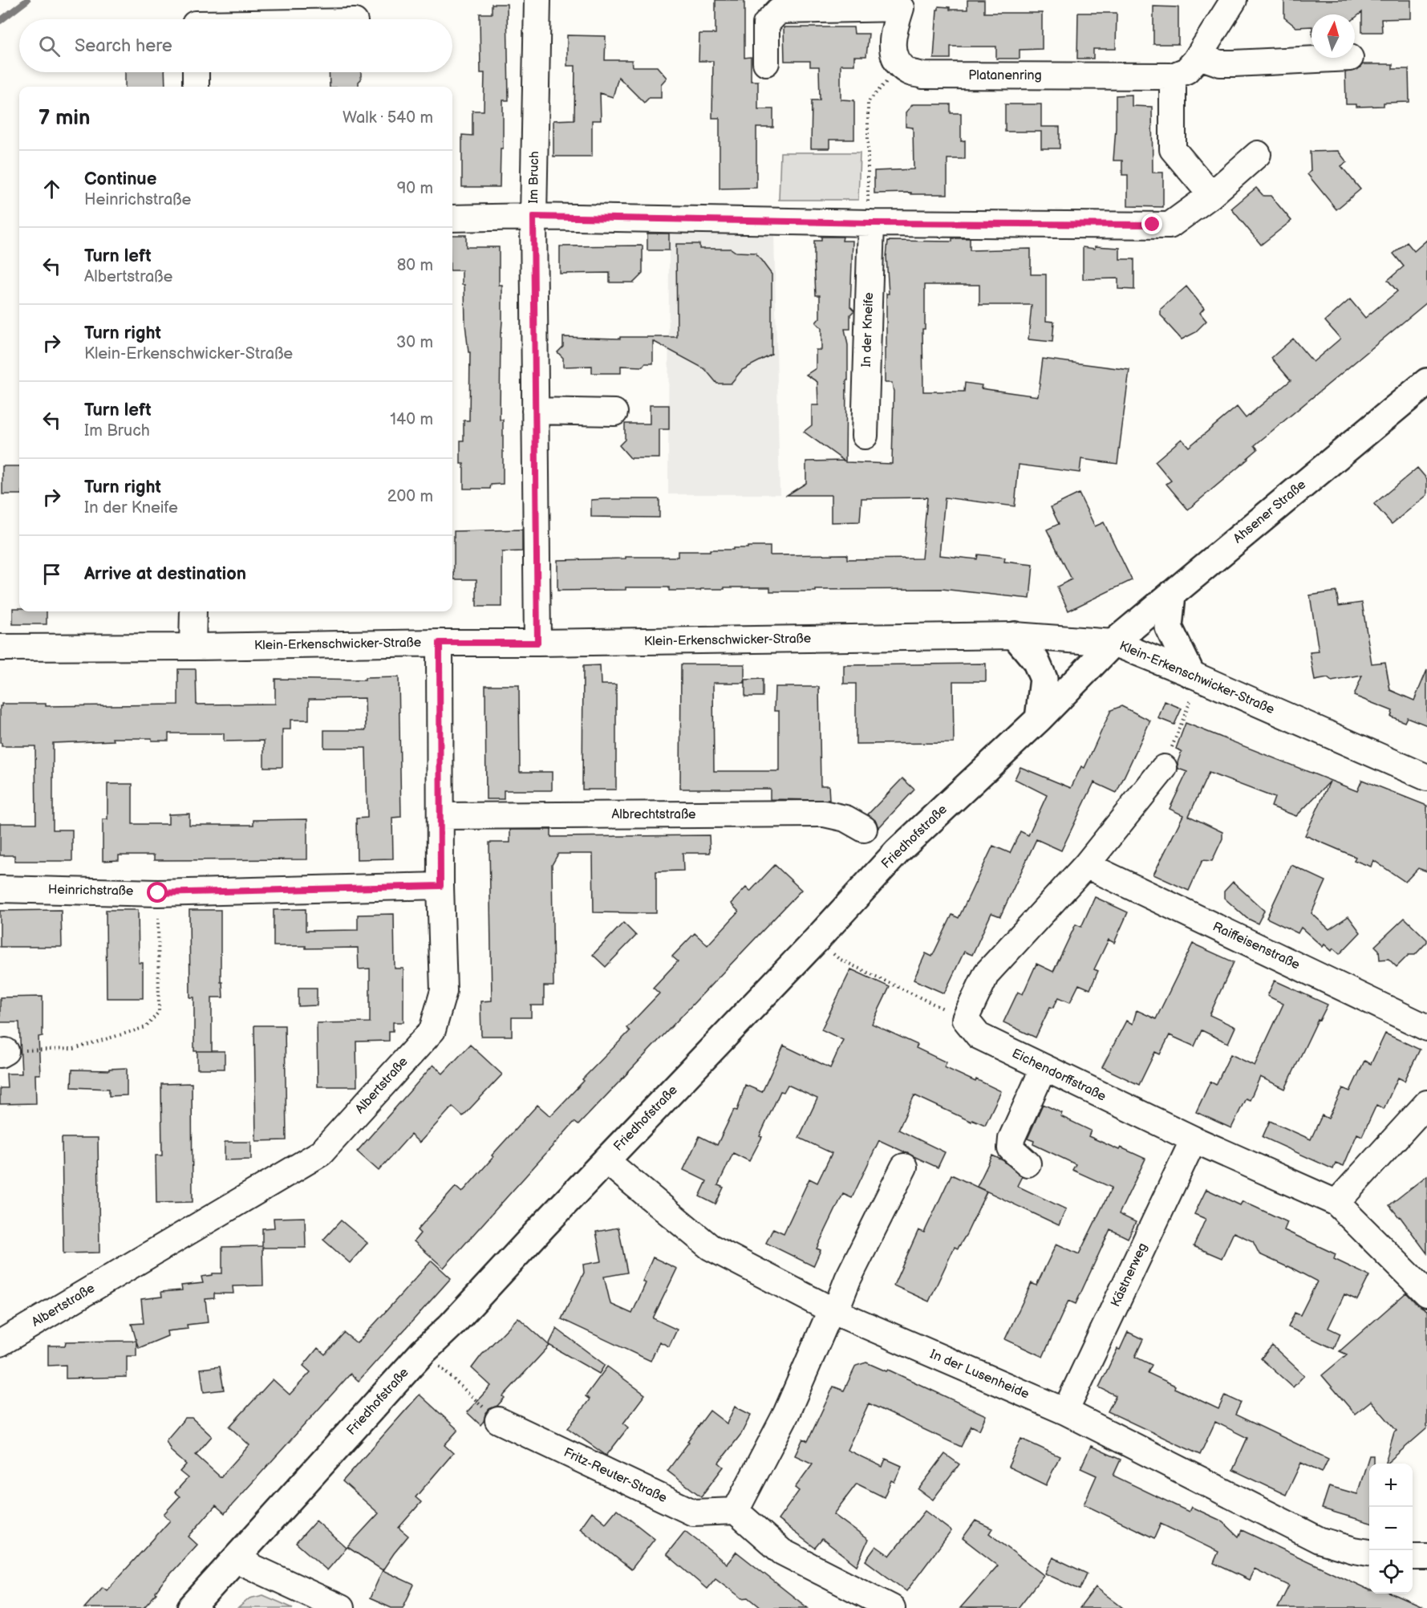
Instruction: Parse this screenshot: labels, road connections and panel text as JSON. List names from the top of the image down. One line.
{"streets":{"main road":["Ahsener Straße","Friedhofstraße"],"street":["Platanenring","Im Bruch","In der Kneife","Klein-Erkenschwicker-Straße","Albrechtstraße","Heinrichstraße","Raiffeisenstraße","Eichendorffstraße","Albertstraße","Kästnerweg","In der Lusenheide","Fritz-Reuter-Straße"]},"crossings":[["Im Bruch","Klein-Erkenschwicker-Straße"],["Ahsener Straße","Klein-Erkenschwicker-Straße"],["Ahsener Straße","Friedhofstraße"],["Klein-Erkenschwicker-Straße","Friedhofstraße"],["Klein-Erkenschwicker-Straße","Albertstraße"],["Albrechtstraße","Albertstraße"],["Friedhofstraße","In der Lusenheide"],["Heinrichstraße","Albertstraße"],["Eichendorffstraße","Kästnerweg"],["Kästnerweg","In der Lusenheide"]],"north":"top","page":{"search":"Search here","heading":["7 min","Walk · 540 m"],"list":[["Continue","Heinrichstraße","90 m"],["Turn left","Albertstraße","80 m"],["Turn right","Klein-Erkenschwicker-Straße","30 m"],["Turn left","Im Bruch","140 m"],["Turn right","In der Kneife","200 m"],"Arrive at destination"],"map_buttons":["+","−"]}}
